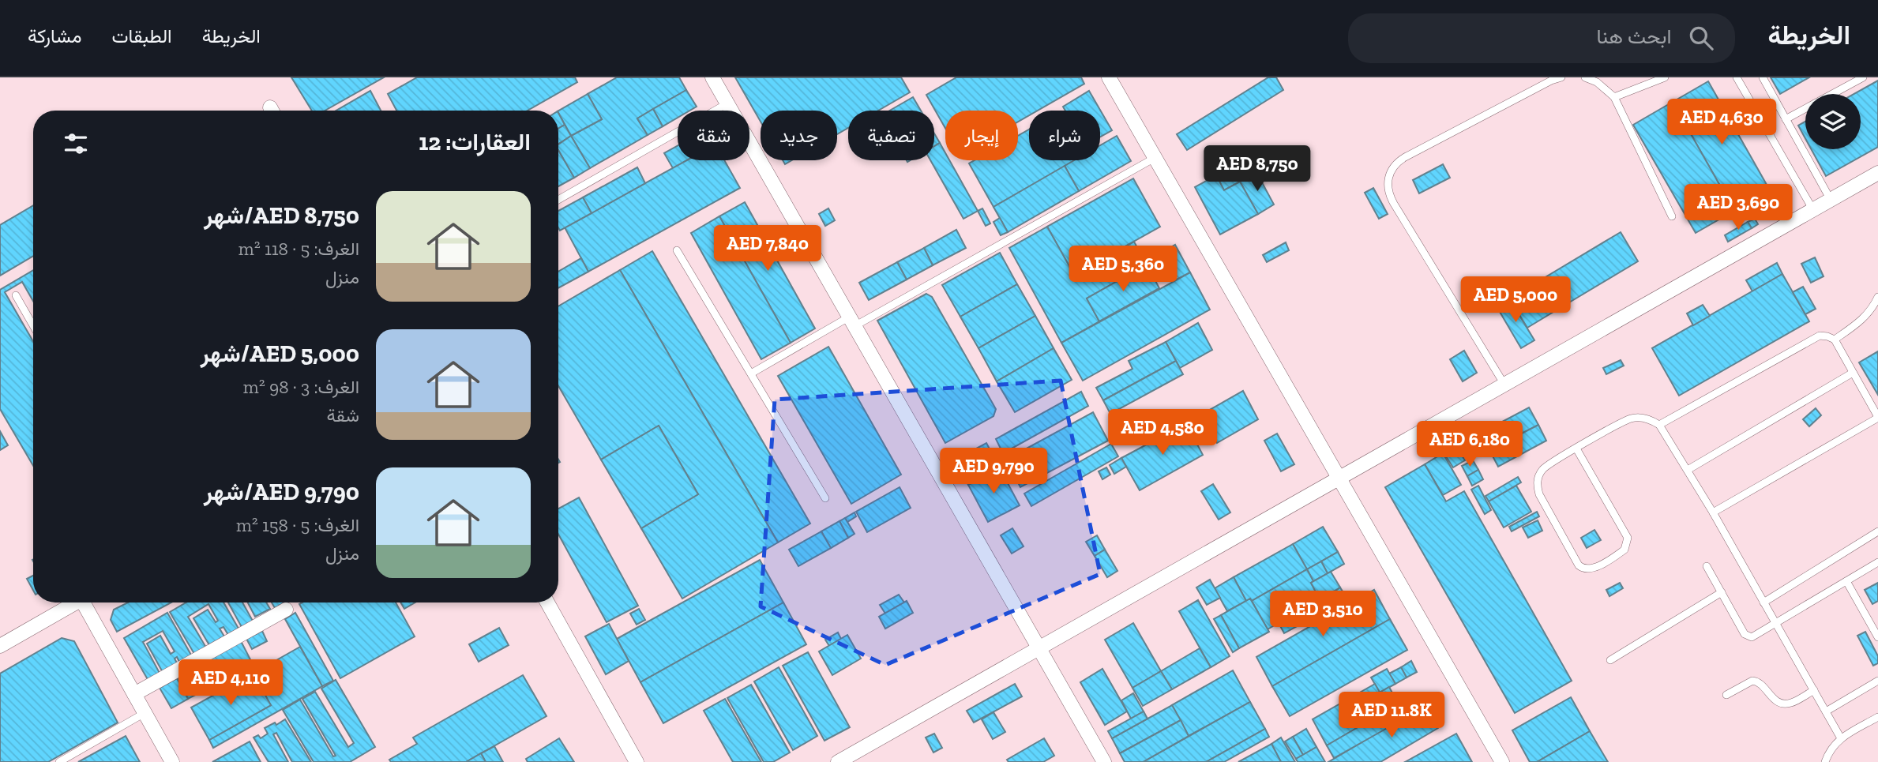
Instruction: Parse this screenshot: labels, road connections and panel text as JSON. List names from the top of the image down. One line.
{"page":{"header":"الخريطة","search":"ابحث هنا","nav":["الخريطة","الطبقات","مشاركة"],"price":["AED 4,630","AED 8,750","AED 3,690","AED 7,840","AED 5,360","AED 5,000","AED 4,580","AED 6,180","AED 9,790","AED 3,510","AED 4,110","AED 11.8K"],"chip":["شراء","إيجار","تصفية","جديد","شقة"],"heading":"العقارات: 12","list":[{"name":"AED 8,750/شهر","note":"الغرف: 5 · 118 m² · منزل"},{"name":"AED 5,000/شهر","note":"الغرف: 3 · 98 m² · شقة"},{"name":"AED 9,790/شهر","note":"الغرف: 5 · 158 m² · منزل"}]}}
